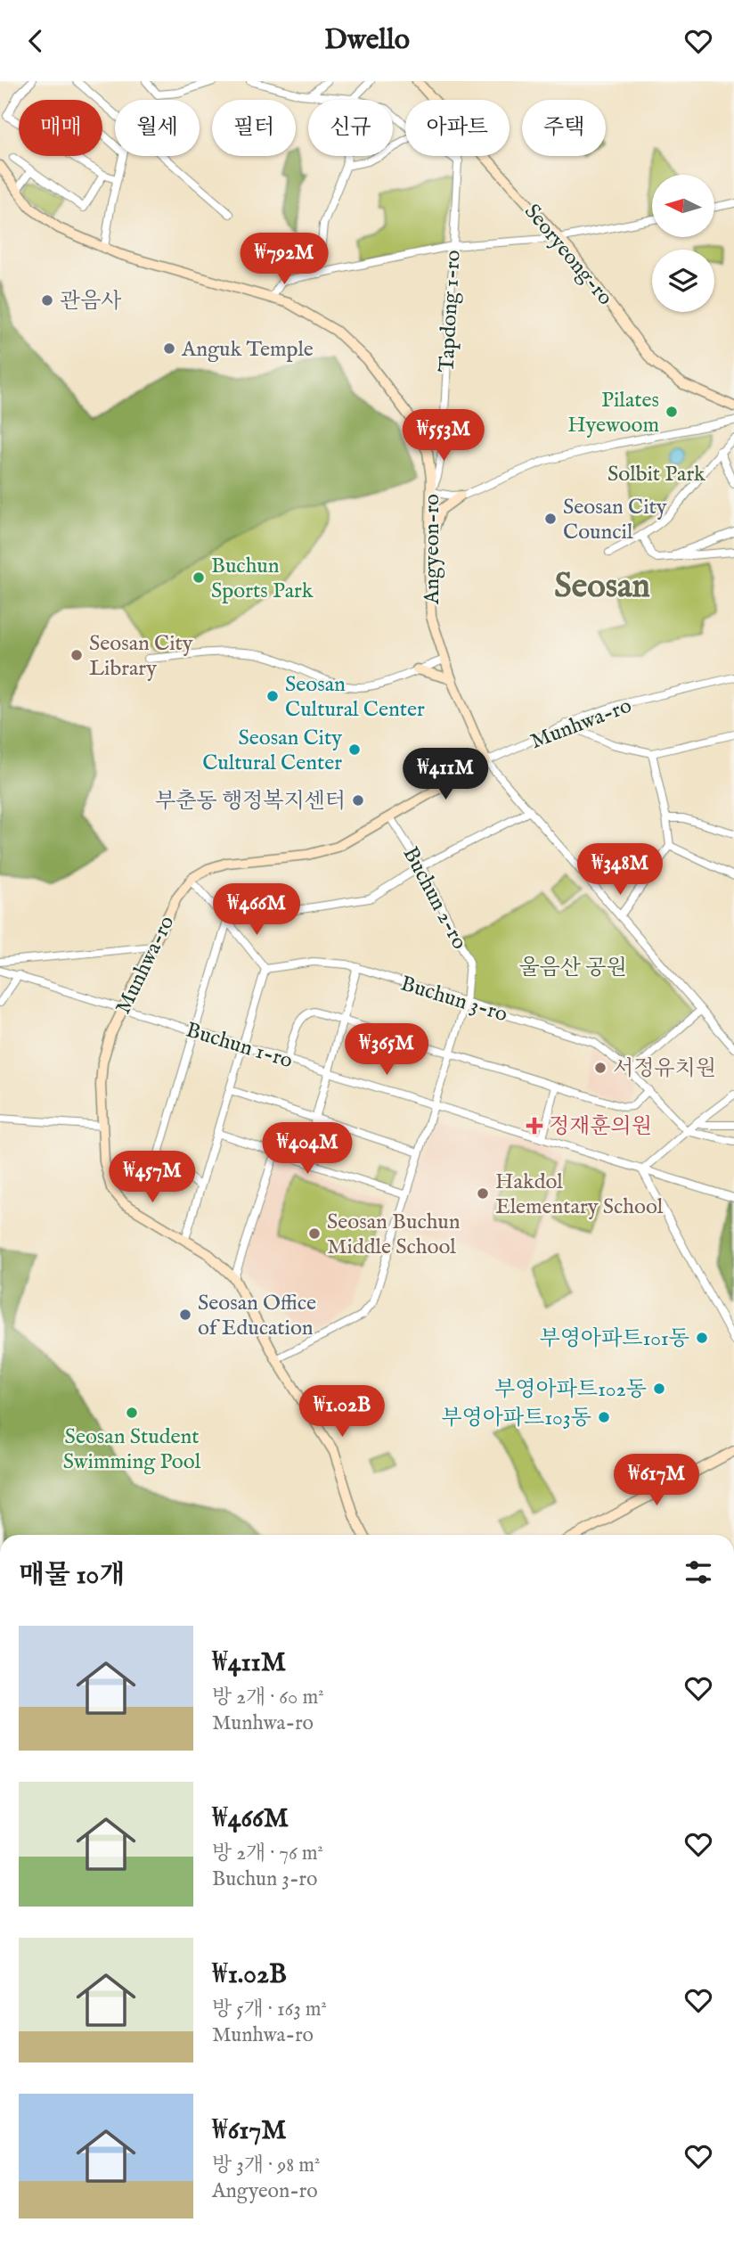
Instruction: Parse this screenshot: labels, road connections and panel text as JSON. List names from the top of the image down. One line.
{"streets":{"street":["Seoryeong-ro","Tapdong 1-ro","Angyeon-ro","Munhwa-ro","Buchun 2-ro","Buchun 3-ro","Buchun 1-ro"]},"crossings":[["Tapdong 1-ro","Angyeon-ro"],["Angyeon-ro","Munhwa-ro"],["Munhwa-ro","Buchun 2-ro"],["Munhwa-ro","Buchun 1-ro"],["Buchun 2-ro","Buchun 3-ro"],["Buchun 2-ro","Buchun 1-ro"]],"districts":["Seosan"],"parks":["Solbit Park","울음산 공원"],"places":{"other":["관음사","Anguk Temple","Pilates Hyewoom","Seosan City Council","Buchun Sports Park","Seosan City Library","Seosan Cultural Center","Seosan City Cultural Center","부춘동 행정복지센터","서정유치원","Hakdol Elementary School","Seosan Buchun Middle School","Seosan Office of Education","부영아파트101동","부영아파트102동","Seosan Student Swimming Pool","부영아파트103동"],"health":["정재훈의원"]},"north":"left","page":{"header":"Dwello","chip":["매매","월세","필터","신규","아파트","주택"],"price":["₩792M","₩553M","₩411M","₩348M","₩466M","₩365M","₩404M","₩457M","₩1.02B","₩617M"],"heading":"매물 10개","list":[{"name":"₩411M","note":"방 2개 · 60 m² · Munhwa-ro"},{"name":"₩466M","note":"방 2개 · 76 m² · Buchun 3-ro"},{"name":"₩1.02B","note":"방 5개 · 163 m² · Munhwa-ro"},{"name":"₩617M","note":"방 3개 · 98 m² · Angyeon-ro"}]}}
